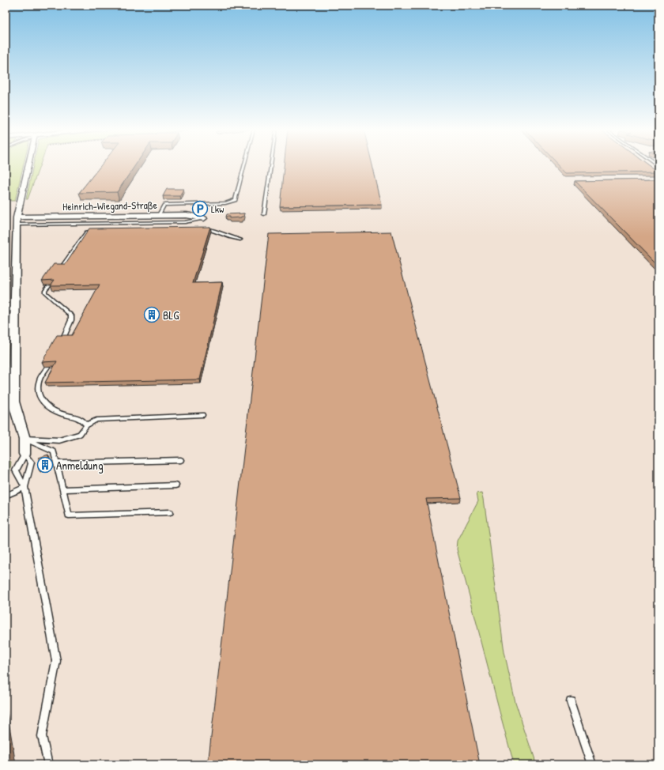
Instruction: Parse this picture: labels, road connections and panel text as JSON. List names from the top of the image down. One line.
{"streets":{"street":["Heinrich-Wiegand-Straße"]},"places":{"parking":["Lkw"],"building":["BLG","Anmeldung"]}}
